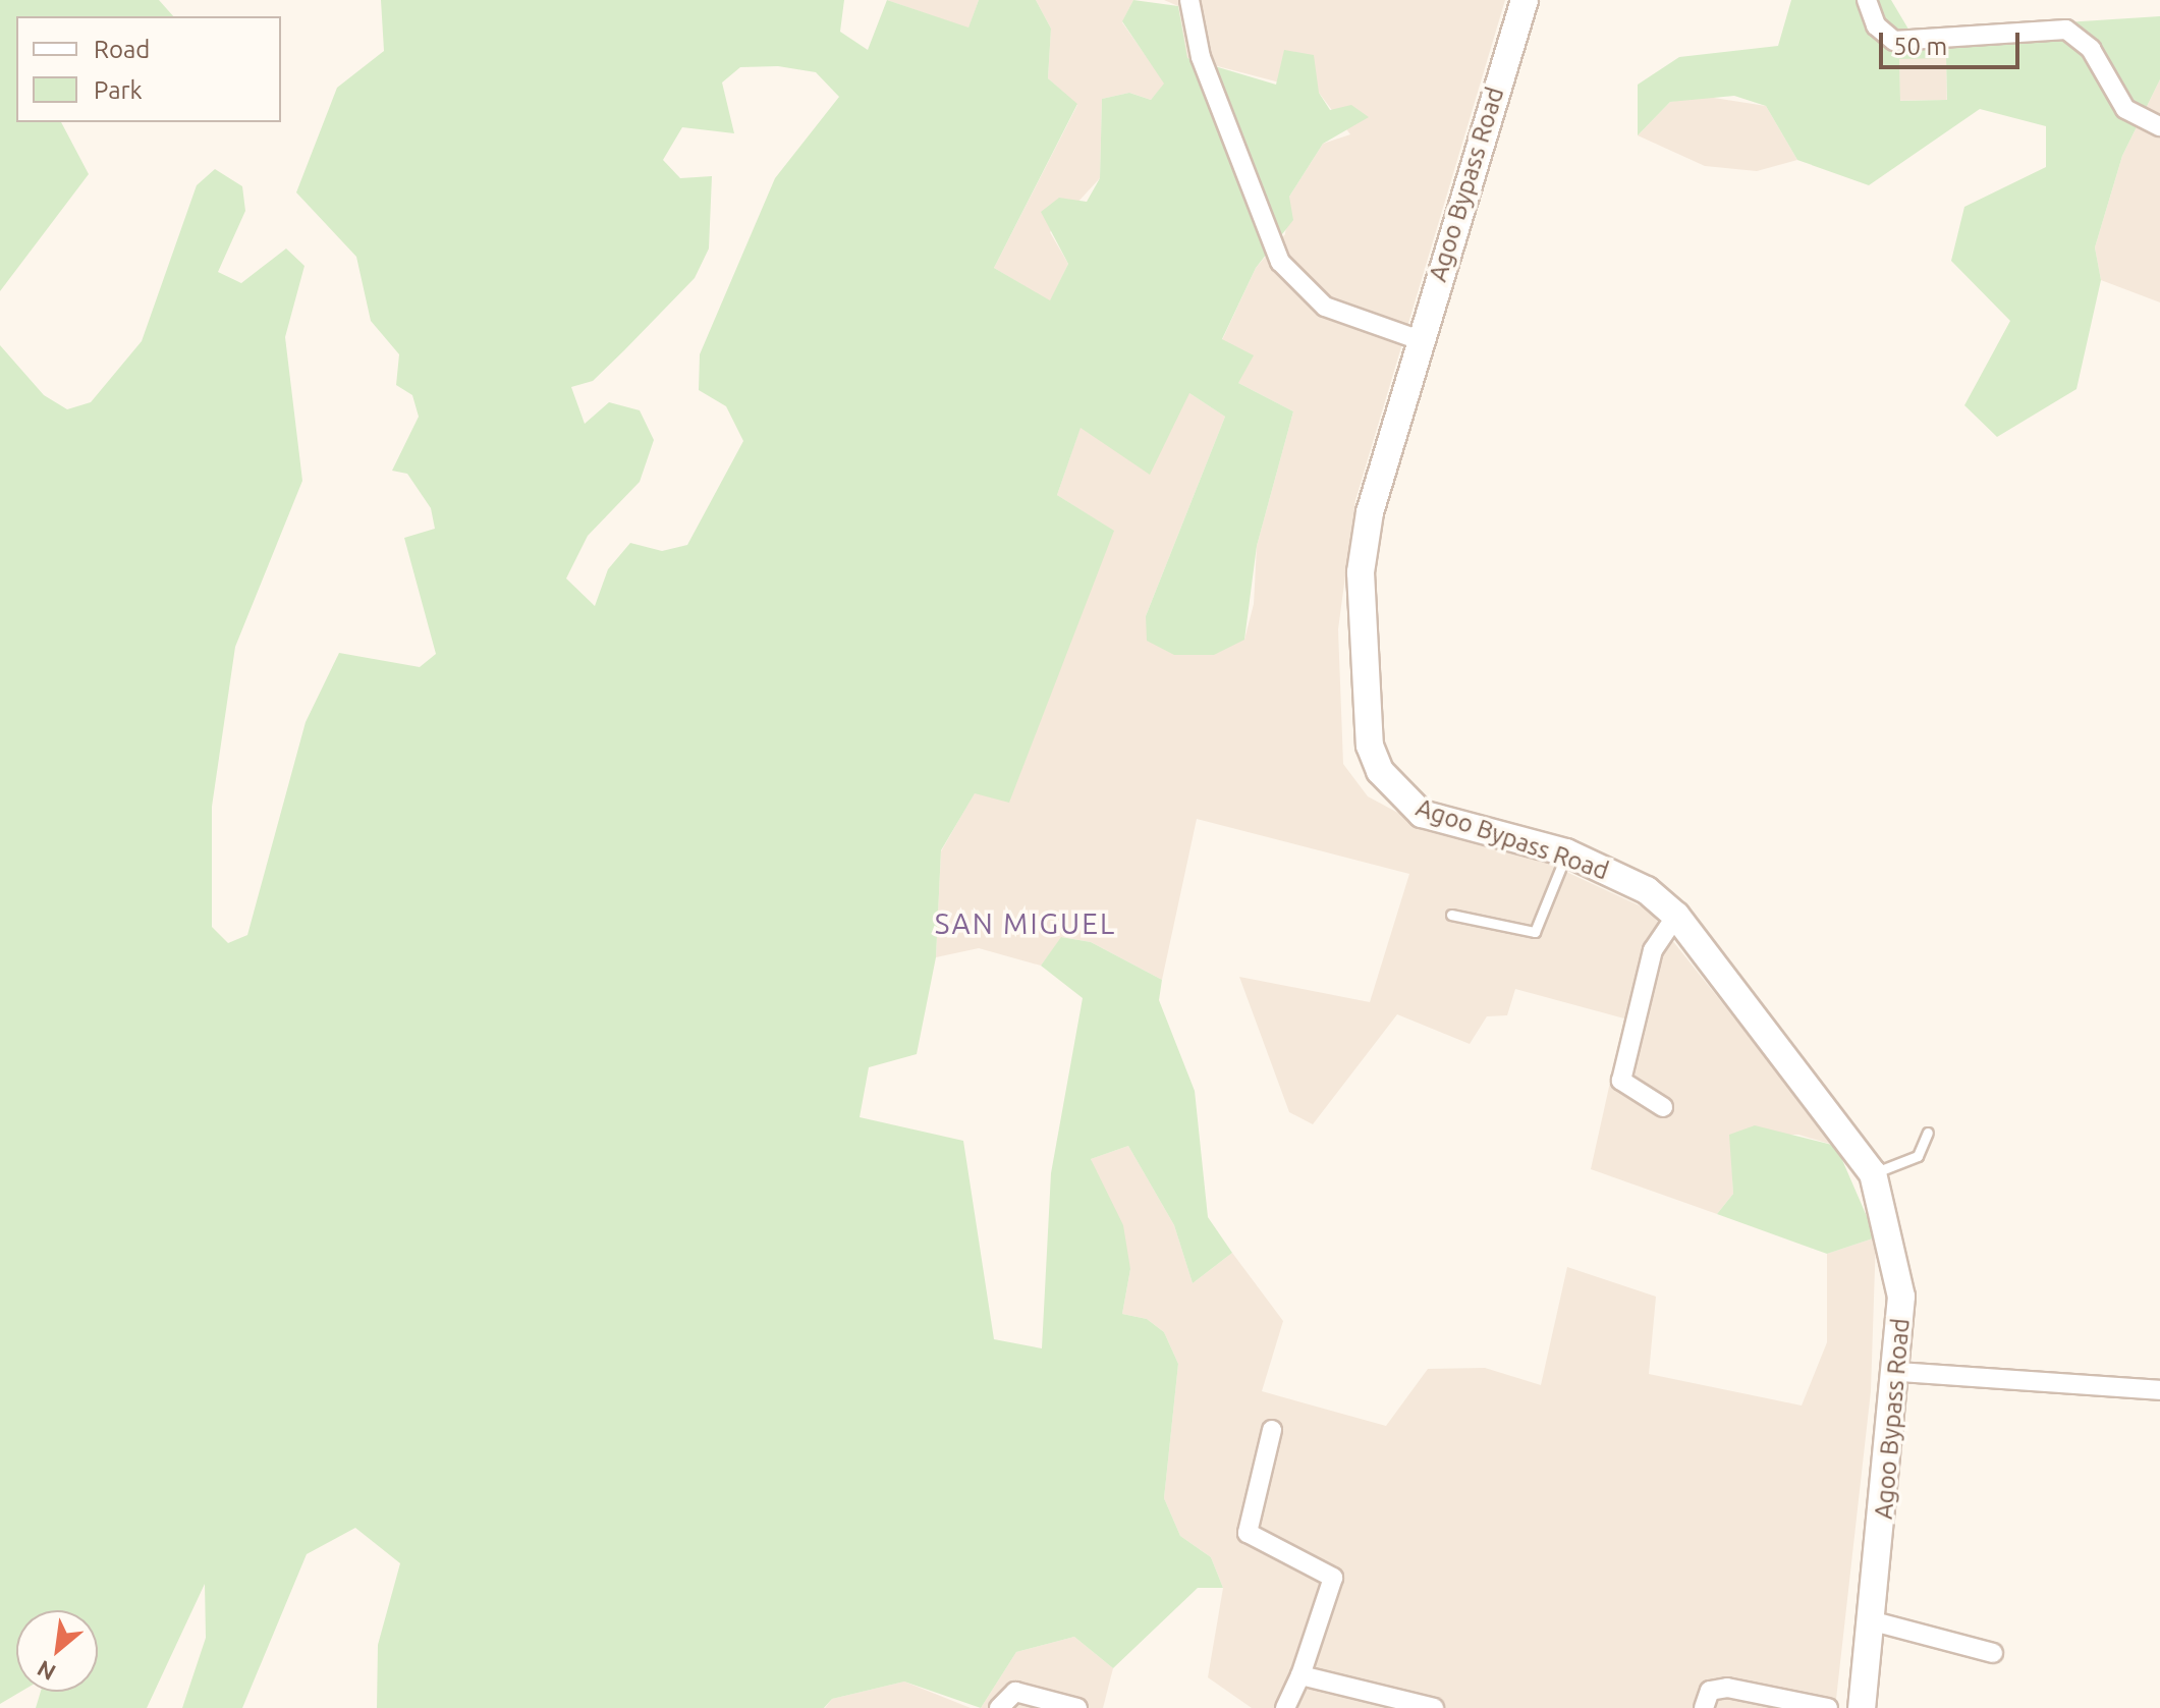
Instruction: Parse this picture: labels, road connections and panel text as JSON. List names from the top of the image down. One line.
{"streets":{"street":["Agoo Bypass Road"]},"districts":["SAN MIGUEL"],"legend":["Road","Park"],"scale_bar":"50 m","north":"bottom left"}
